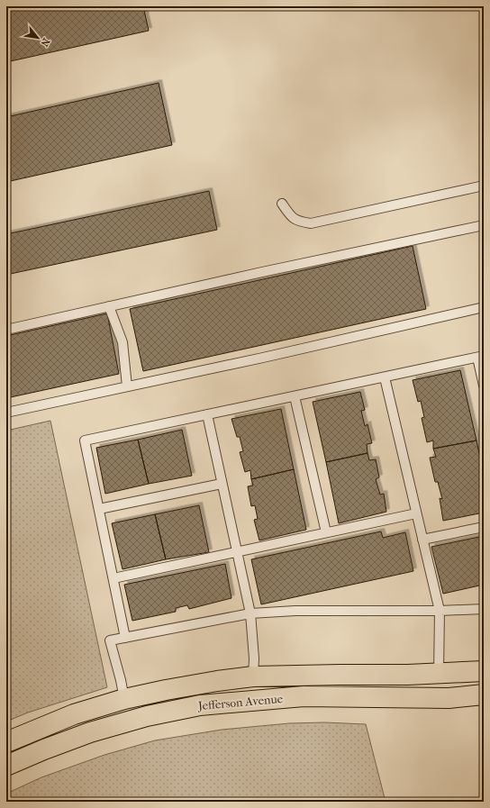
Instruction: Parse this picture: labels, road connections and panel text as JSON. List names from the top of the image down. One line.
{"streets":{"main road":["Jefferson Avenue"]},"north":"bottom right"}
